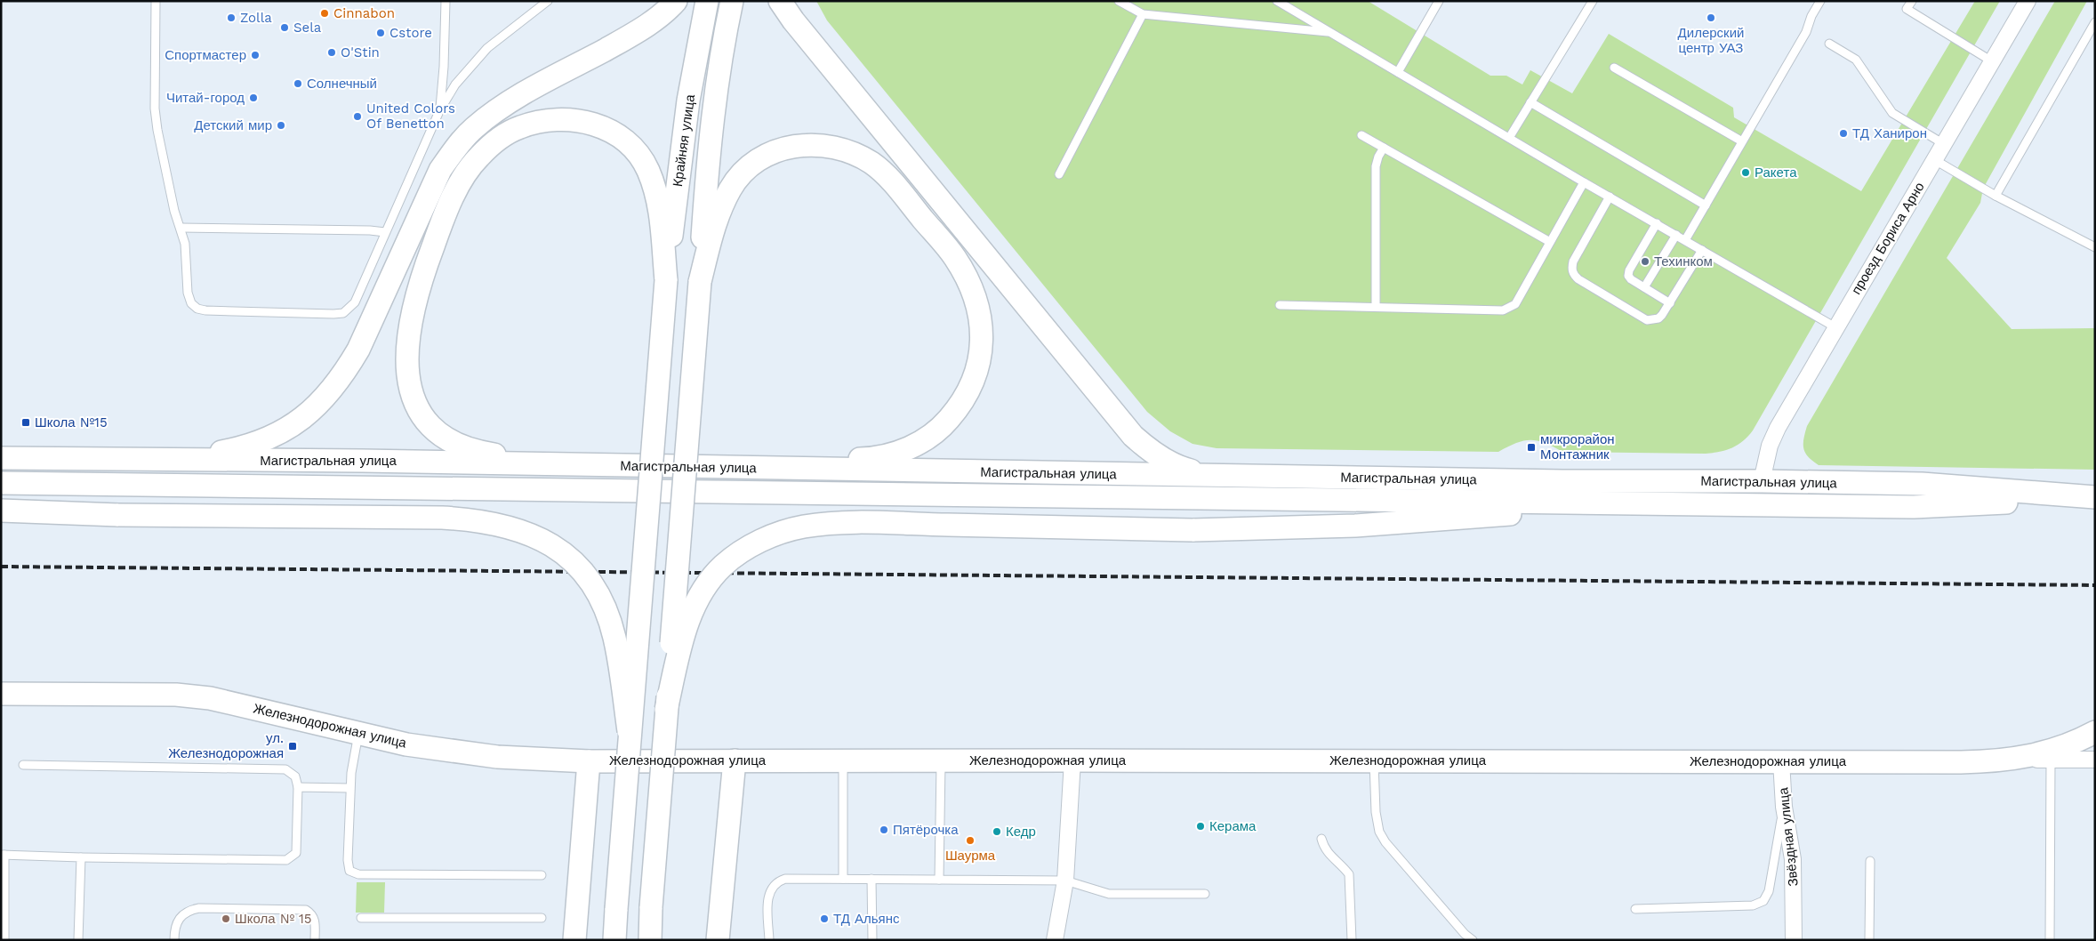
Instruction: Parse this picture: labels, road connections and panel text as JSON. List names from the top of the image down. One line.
{"streets":{"main road":["Крайняя улица","Магистральная улица","Железнодорожная улица"],"street":["проезд Бориса Арно","Звёздная улица"]},"crossings":[["проезд Бориса Арно","Магистральная улица"],["Железнодорожная улица","Звёздная улица"]],"places":{"other":["Cinnabon","Zolla","Дилерский центр УАЗ","Sela","Cstore","O'Stin","Спортмастер","Солнечный","Читай-город","United Colors Of Benetton","Детский мир","ТД Ханирон","Ракета","Техинком","Керама","Пятёрочка","Кедр","Шаурма","Школа № 15","ТД Альянс"],"transit":["Школа №15","микрорайон Монтажник","ул. Железнодорожная"]}}
